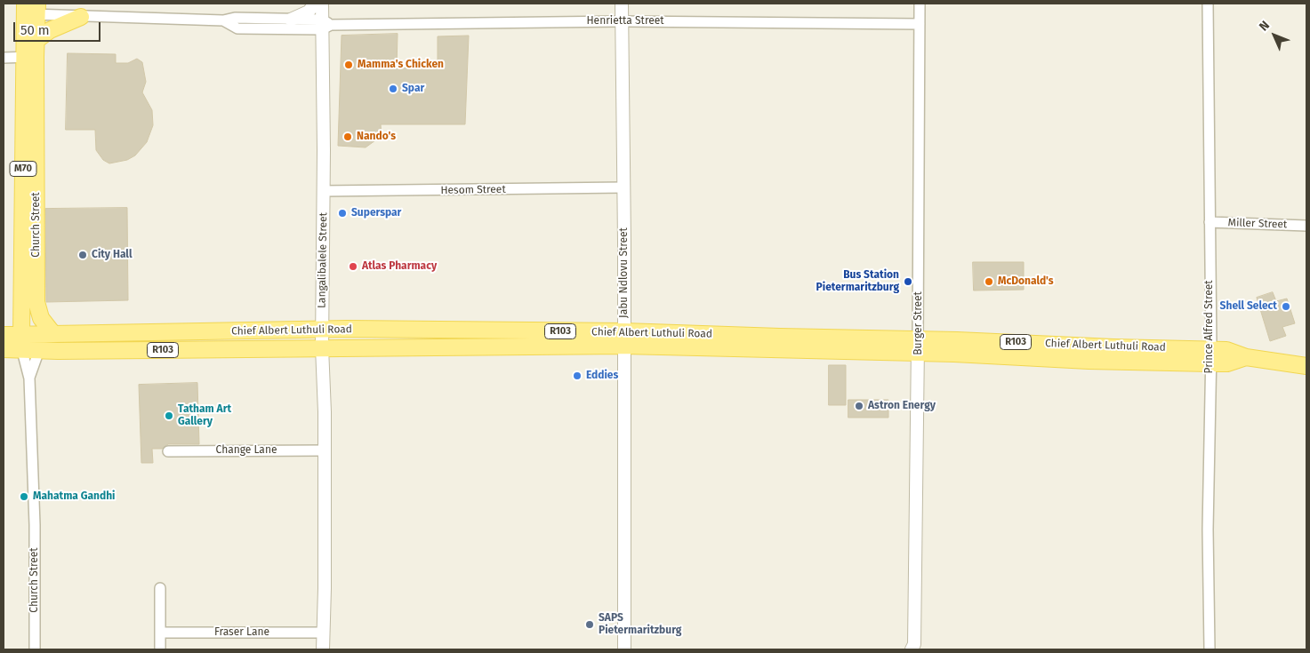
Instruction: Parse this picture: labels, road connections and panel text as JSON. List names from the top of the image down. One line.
{"streets":{"main road":["M70","Church Street","Chief Albert Luthuli Road","R103"],"street":["Henrietta Street","Hesom Street","Miller Street","Langalibalele Street","Jabu Ndlovu Street","Burger Street","Prince Alfred Street","Change Lane","Fraser Lane"]},"crossings":[["Henrietta Street","Church Street"],["Henrietta Street","Langalibalele Street"],["Henrietta Street","Jabu Ndlovu Street"],["Henrietta Street","Burger Street"],["Hesom Street","Langalibalele Street"],["Hesom Street","Jabu Ndlovu Street"],["Miller Street","Prince Alfred Street"],["Church Street","Chief Albert Luthuli Road"],["Langalibalele Street","Chief Albert Luthuli Road"],["Langalibalele Street","Change Lane"],["Langalibalele Street","Fraser Lane"],["Jabu Ndlovu Street","Chief Albert Luthuli Road"],["Burger Street","Chief Albert Luthuli Road"],["Prince Alfred Street","Chief Albert Luthuli Road"]],"places":["Mamma's Chicken","Spar","Nando's","Superspar","City Hall","Atlas Pharmacy","Bus Station Pietermaritzburg","McDonald's","Shell Select","Eddies","Astron Energy","Tatham Art Gallery","Mahatma Gandhi","SAPS Pietermaritzburg"],"scale_bar":"50 m","north":"top left"}
